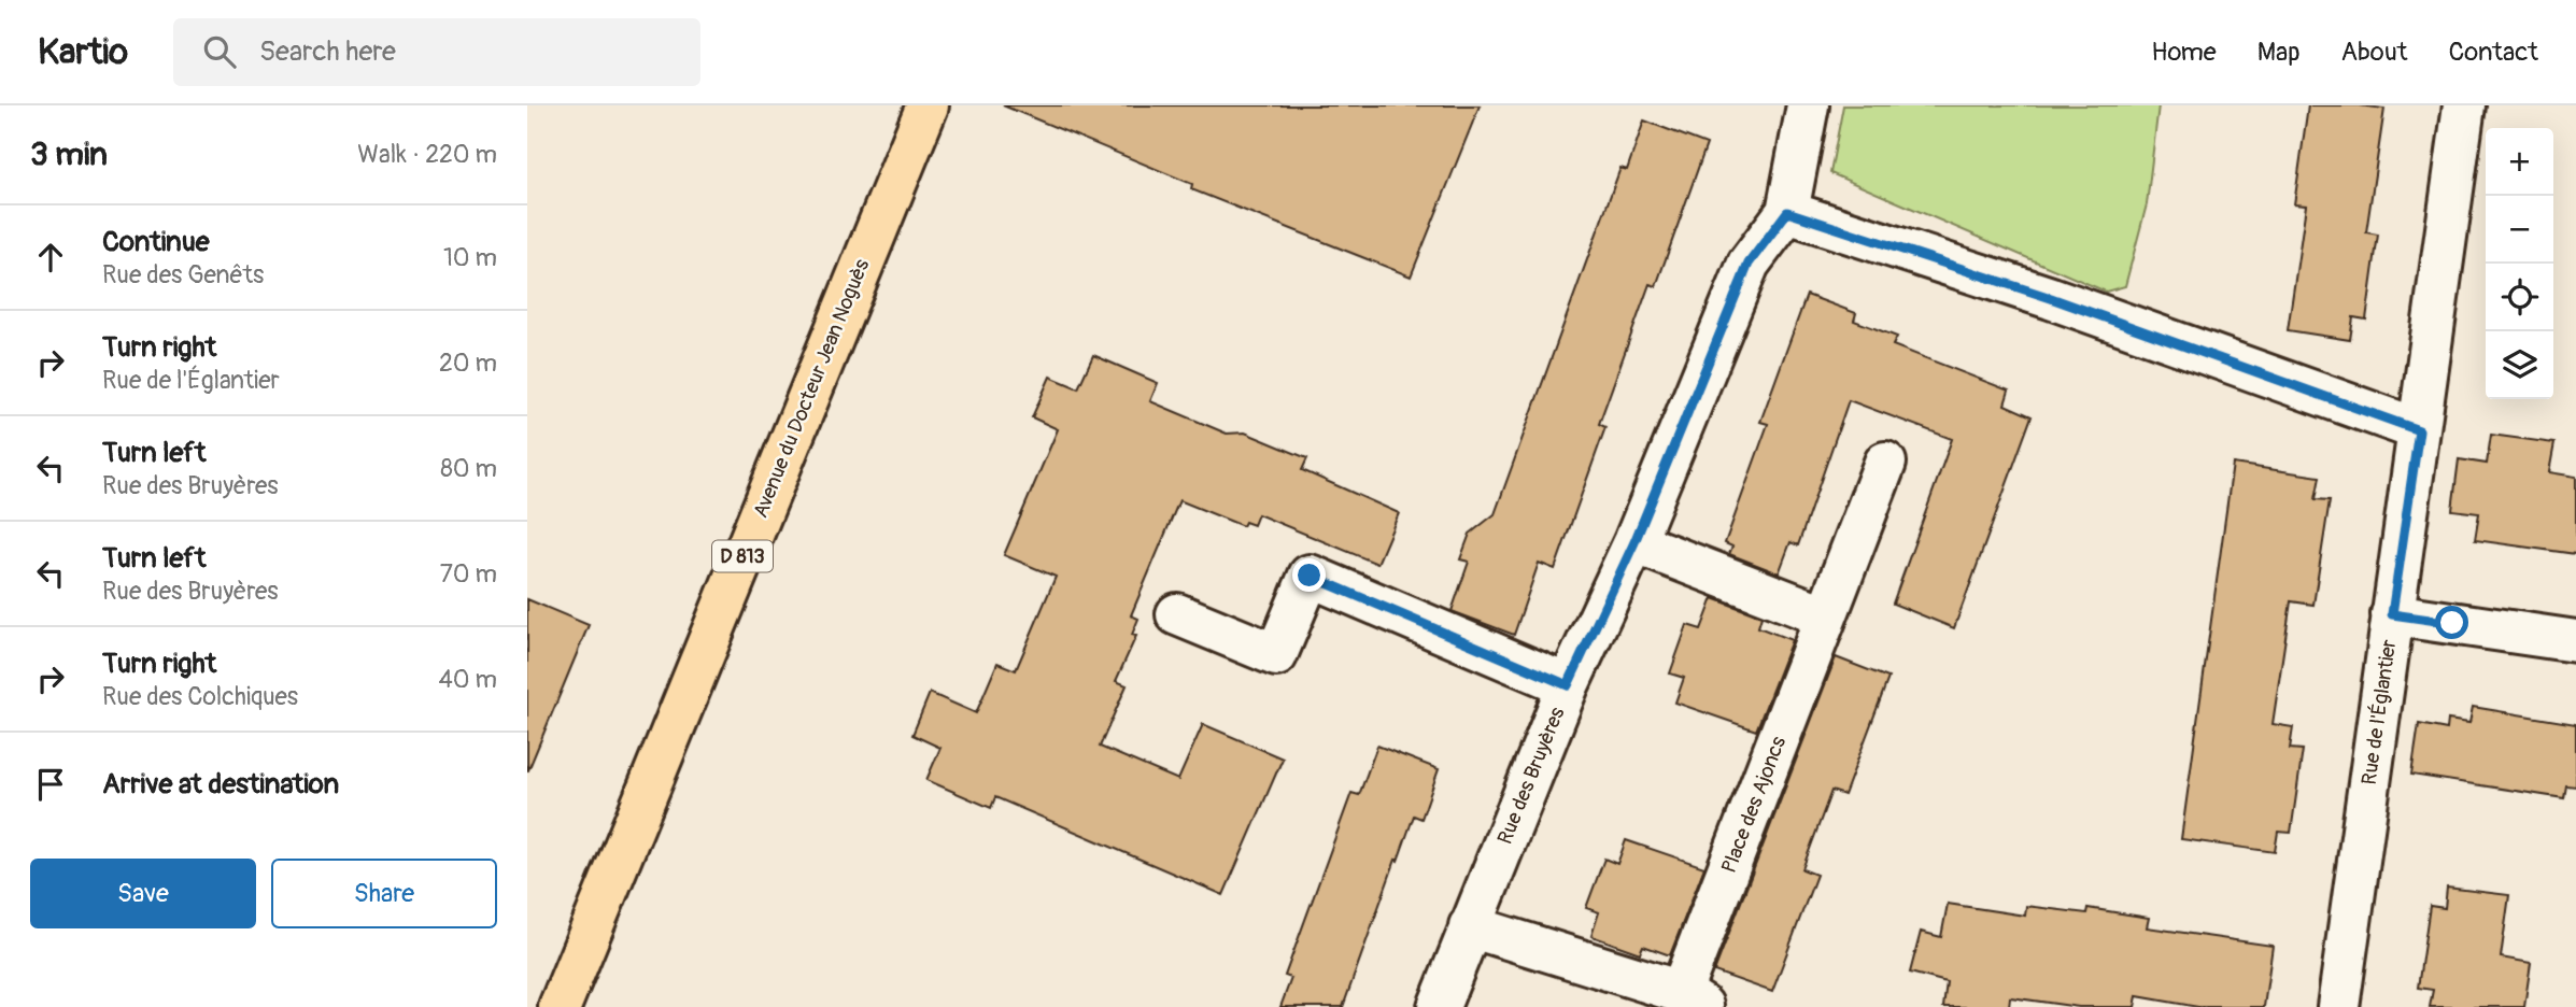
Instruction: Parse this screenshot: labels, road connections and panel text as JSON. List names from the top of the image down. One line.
{"streets":{"main road":["Avenue du Docteur Jean Noguès","D 813"],"street":["Rue de l'Églantier","Rue des Bruyères","Place des Ajoncs"]},"page":{"header":"Kartio","search":"Search here","nav":["Home","Map","About","Contact"],"heading":["3 min","Walk · 220 m"],"map_buttons":["+","−"],"list":[["Continue","Rue des Genêts","10 m"],["Turn right","Rue de l'Églantier","20 m"],["Turn left","Rue des Bruyères","80 m"],["Turn left","Rue des Bruyères","70 m"],["Turn right","Rue des Colchiques","40 m"],"Arrive at destination"],"buttons":["Save","Share"]}}
